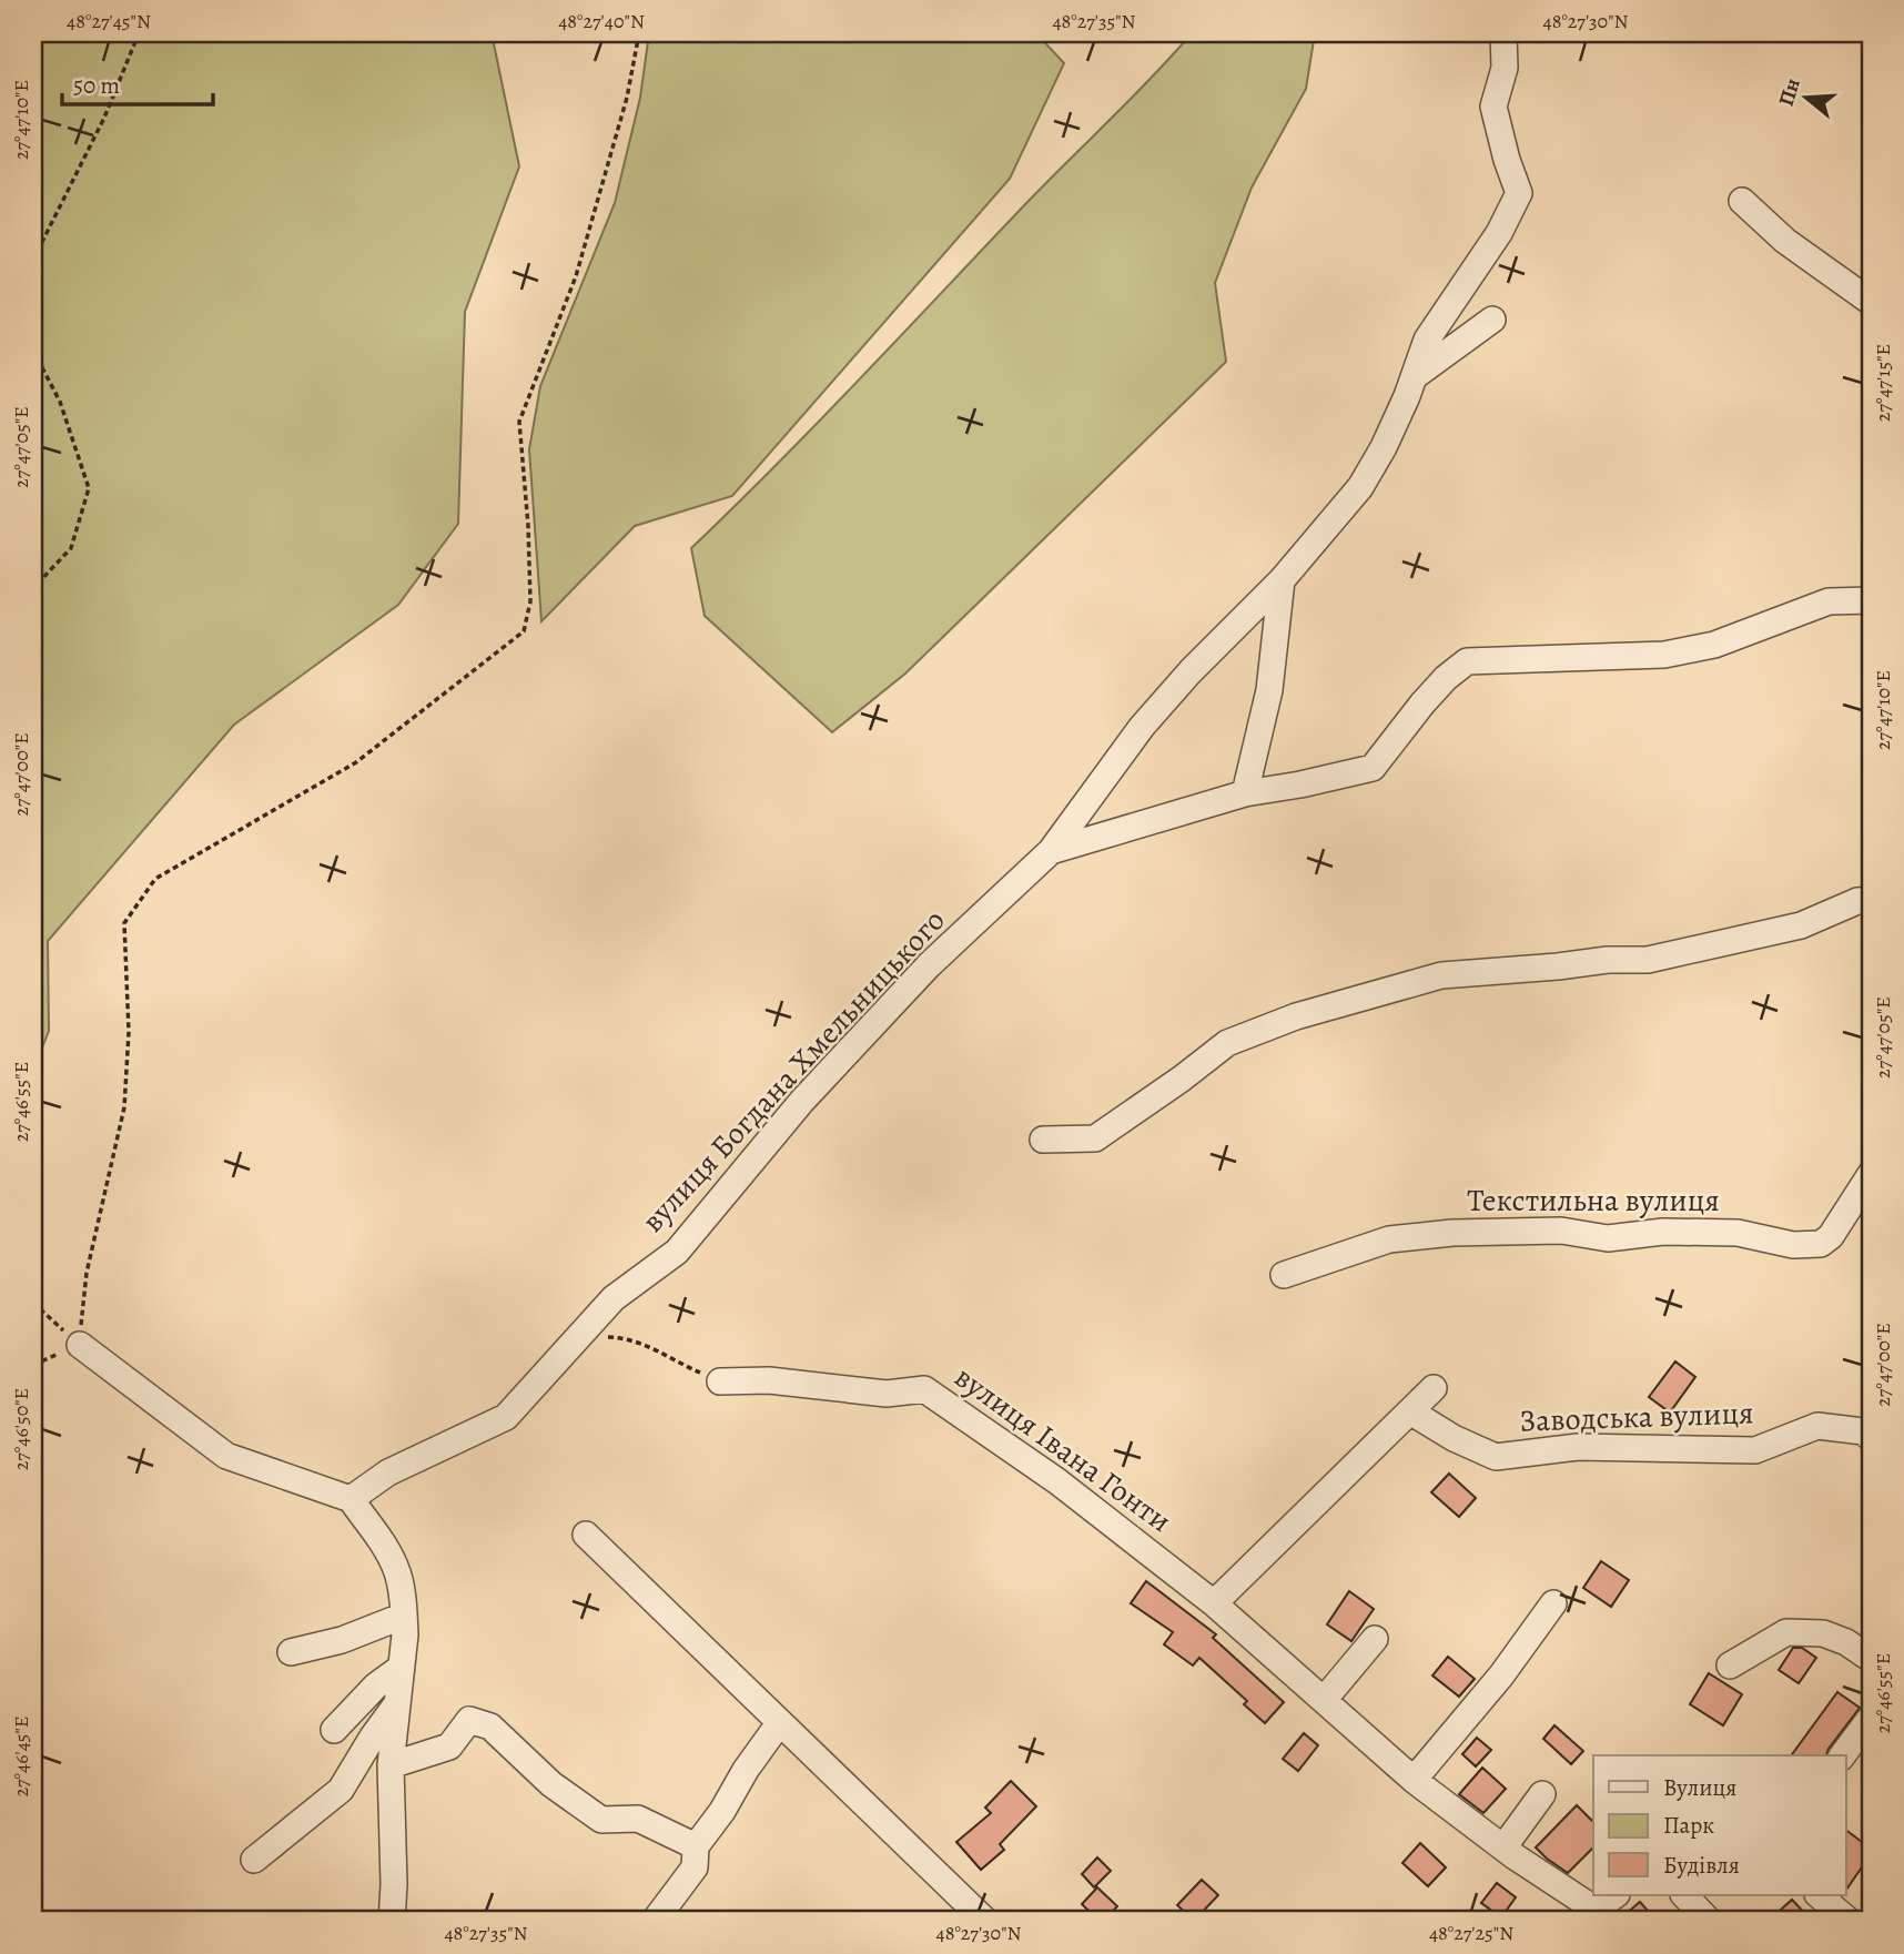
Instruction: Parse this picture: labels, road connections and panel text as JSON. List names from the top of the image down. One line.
{"streets":{"street":["вулиця Богдана Хмельницького","Текстильна вулиця","Заводська вулиця","вулиця Івана Гонти"]},"legend":["Вулиця","Парк","Будівля"],"scale_bar":"50 m","north":"left","coordinates":["48°27'45\"N","48°27'40\"N","48°27'35\"N","48°27'30\"N","27°47'10\"E","27°47'15\"E","27°47'05\"E","27°47'00\"E","27°46'55\"E","27°46'50\"E","27°46'45\"E","48°27'25\"N"]}
